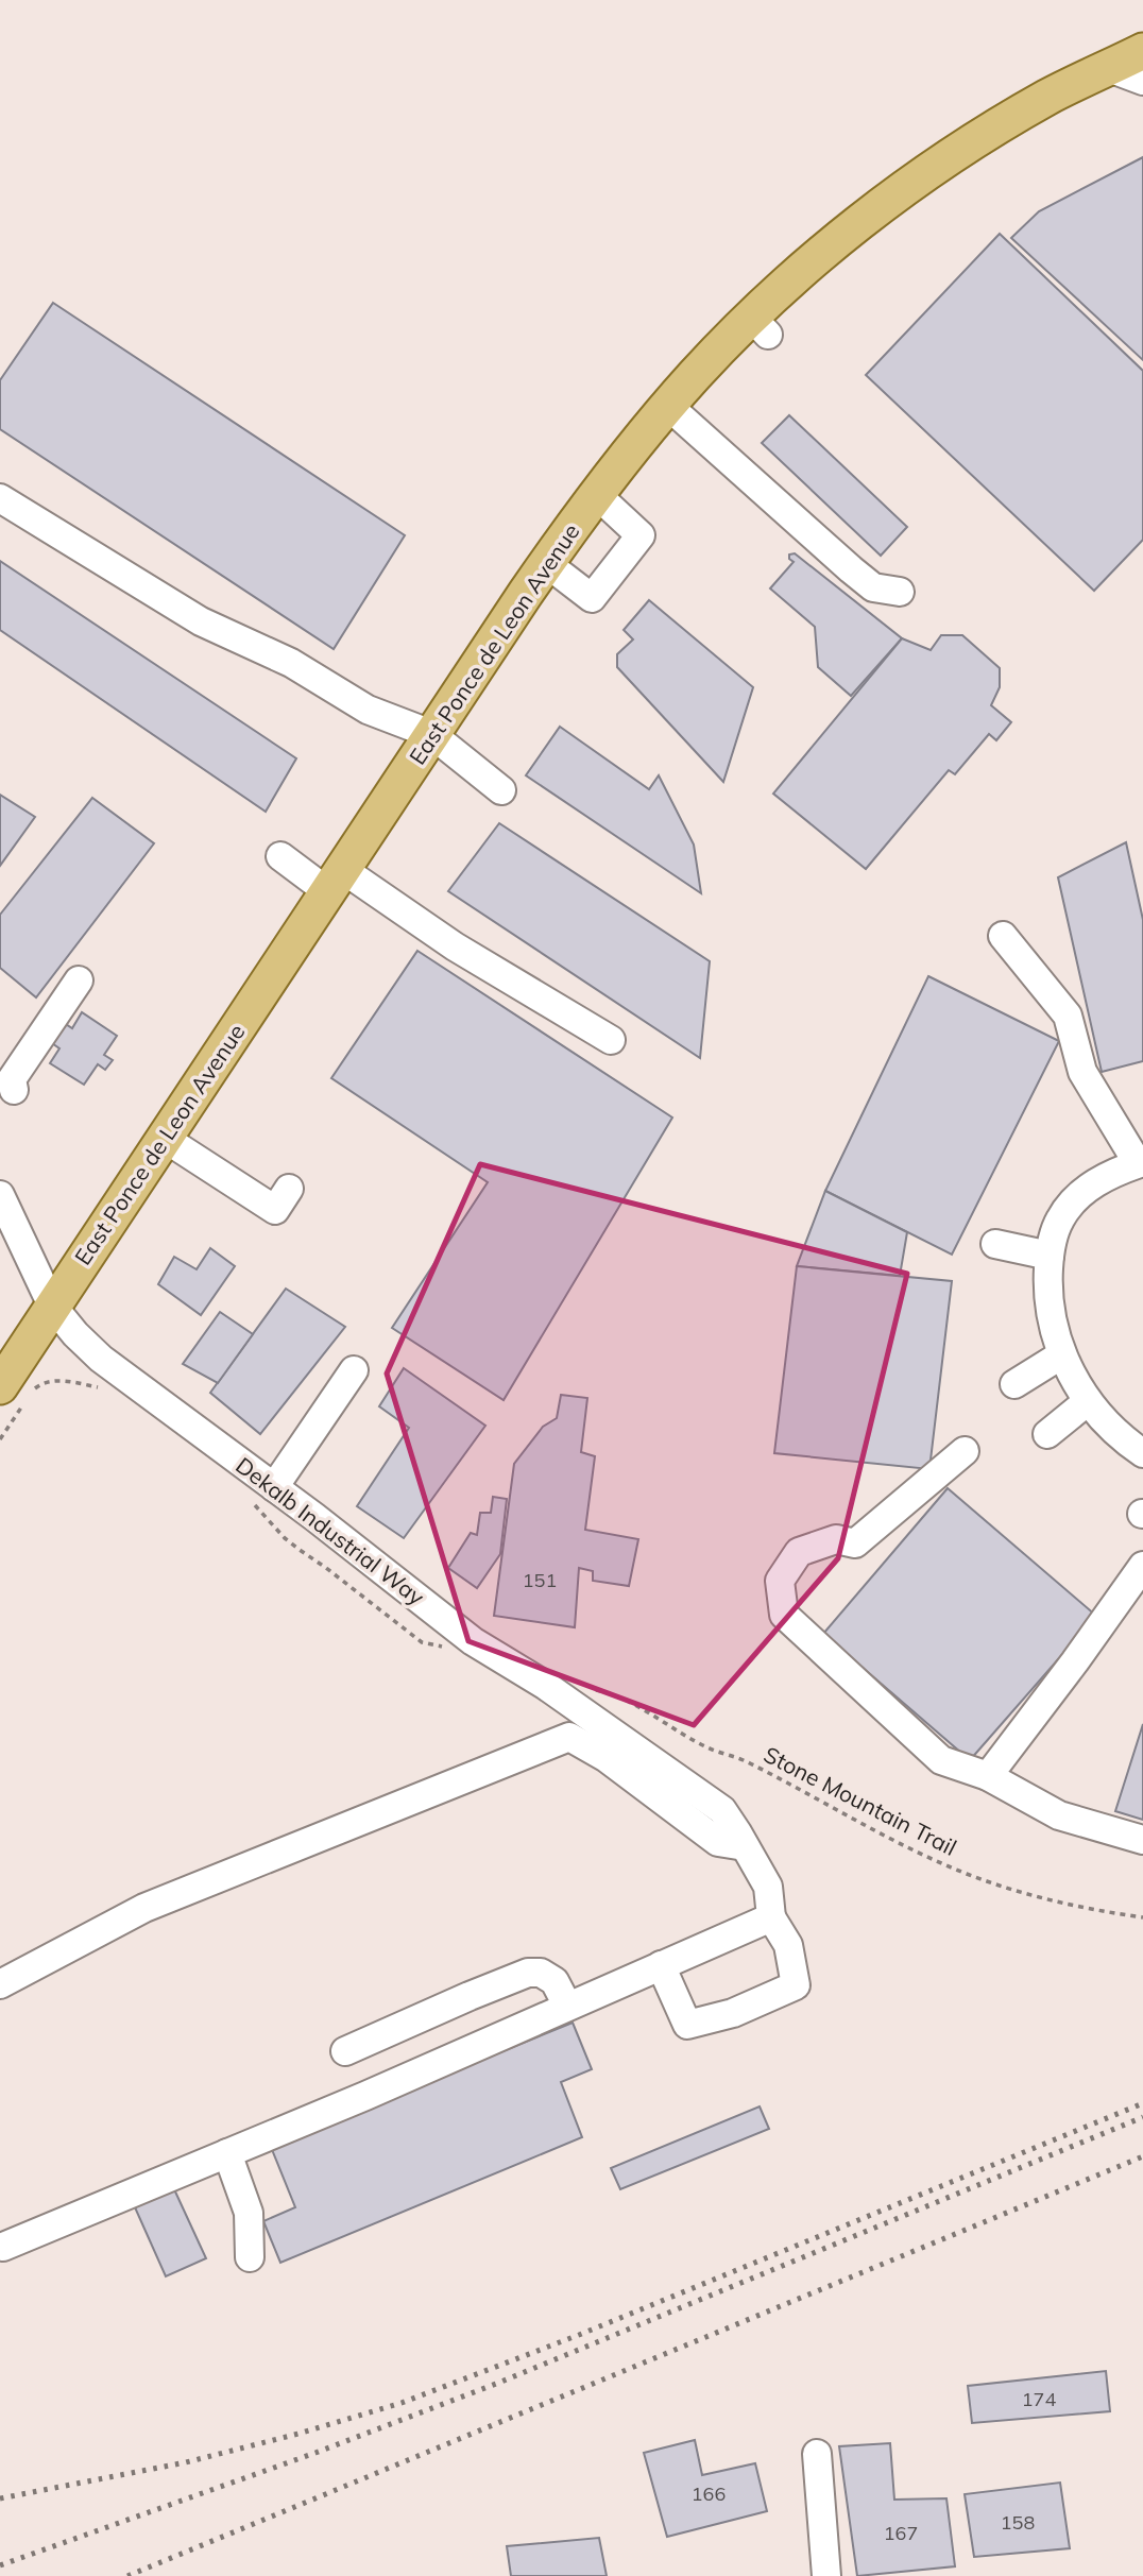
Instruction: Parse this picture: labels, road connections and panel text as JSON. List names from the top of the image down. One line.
{"streets":{"main road":["East Ponce de Leon Avenue"],"street":["Dekalb Industrial Way"],"path":["Stone Mountain Trail"]},"crossings":[["East Ponce de Leon Avenue","Dekalb Industrial Way"]],"house_numbers":["151","174","166","158","167"]}
